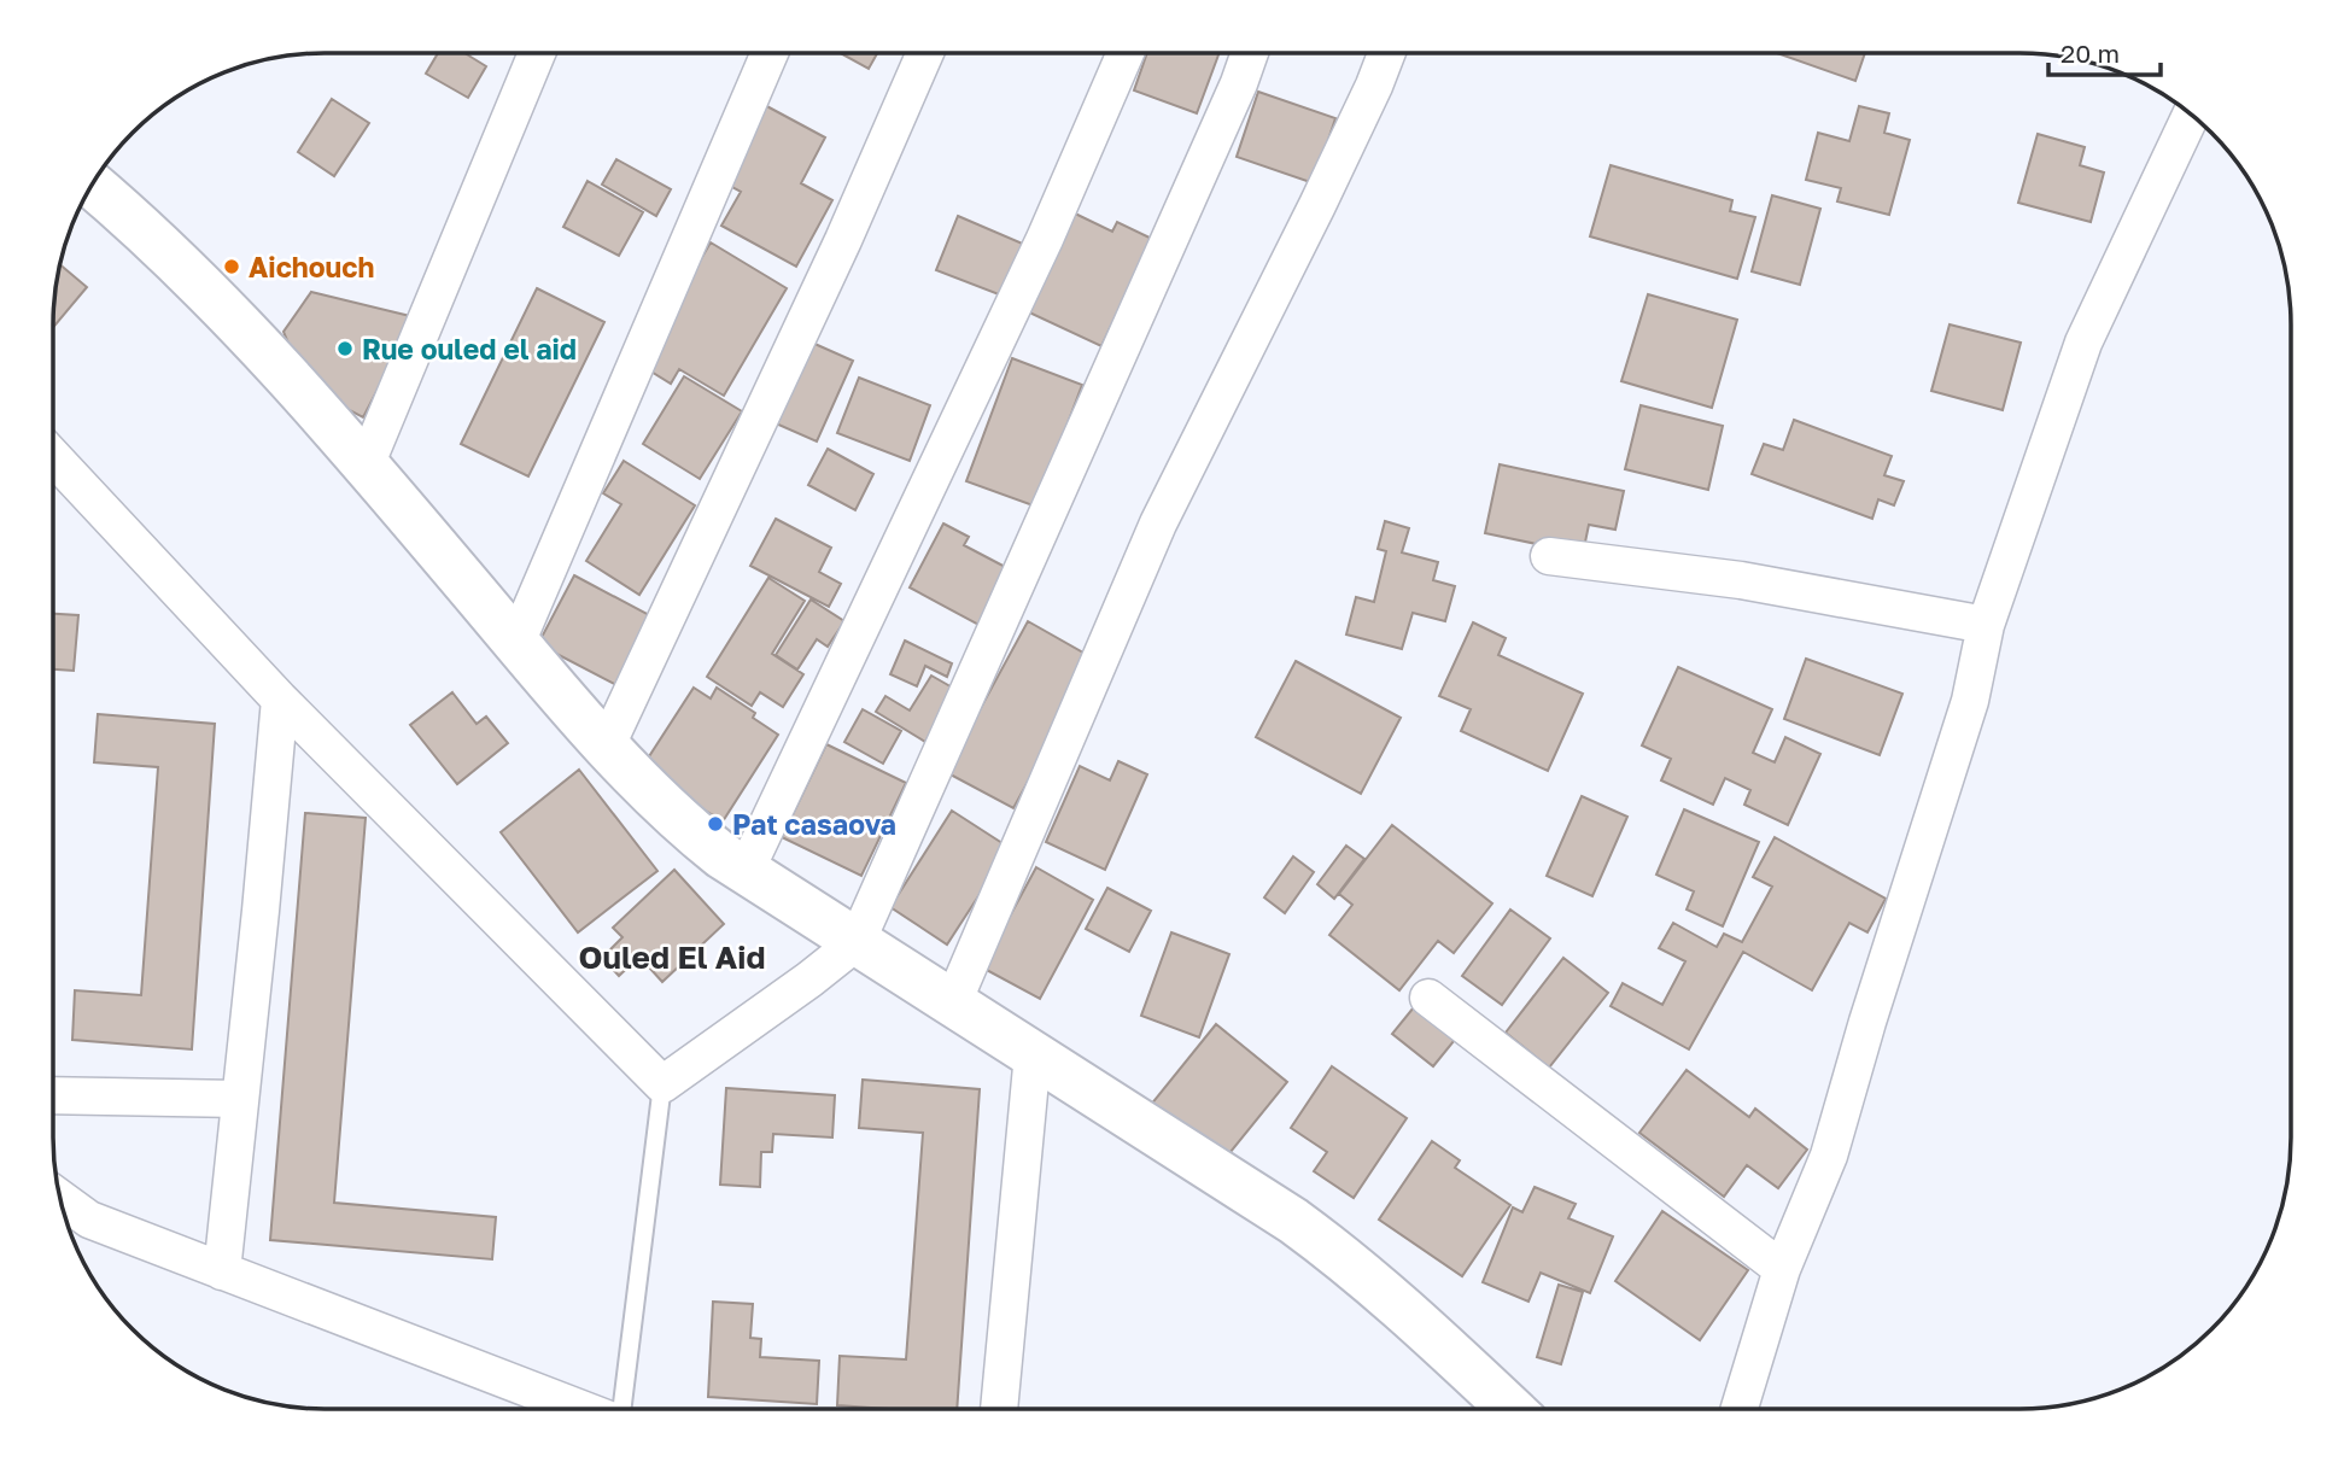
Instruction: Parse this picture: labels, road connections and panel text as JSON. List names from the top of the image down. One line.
{"districts":["Ouled El Aid"],"places":["Aichouch","Rue ouled el aid","Pat casaova"],"scale_bar":"20 m"}
